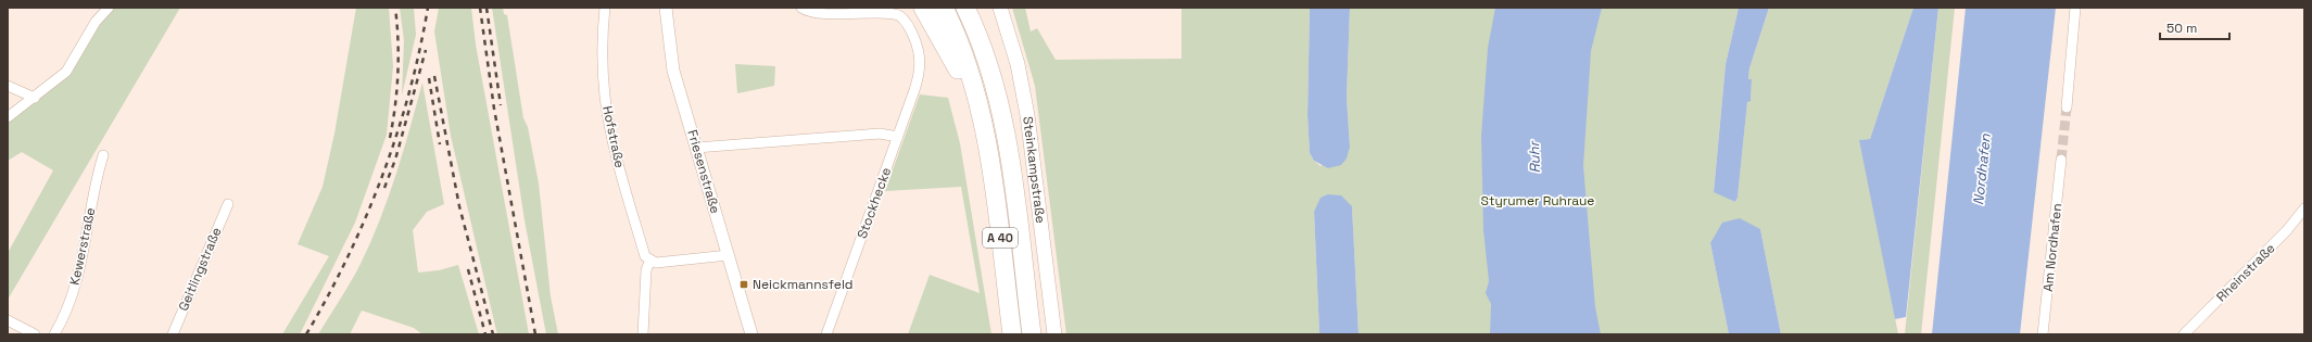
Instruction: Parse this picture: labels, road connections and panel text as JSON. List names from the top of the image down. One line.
{"streets":{"highway":["A 40"],"main road":["Steinkampstraße"],"street":["Hofstraße","Friesenstraße","Stockhecke","Kewerstraße","Am Nordhafen","Geitlingstraße","Rheinstraße"]},"water":["Ruhr","Nordhafen"],"parks":["Styrumer Ruhraue"],"places":{"transit":["Neickmannsfeld"]},"scale_bar":"50 m"}
